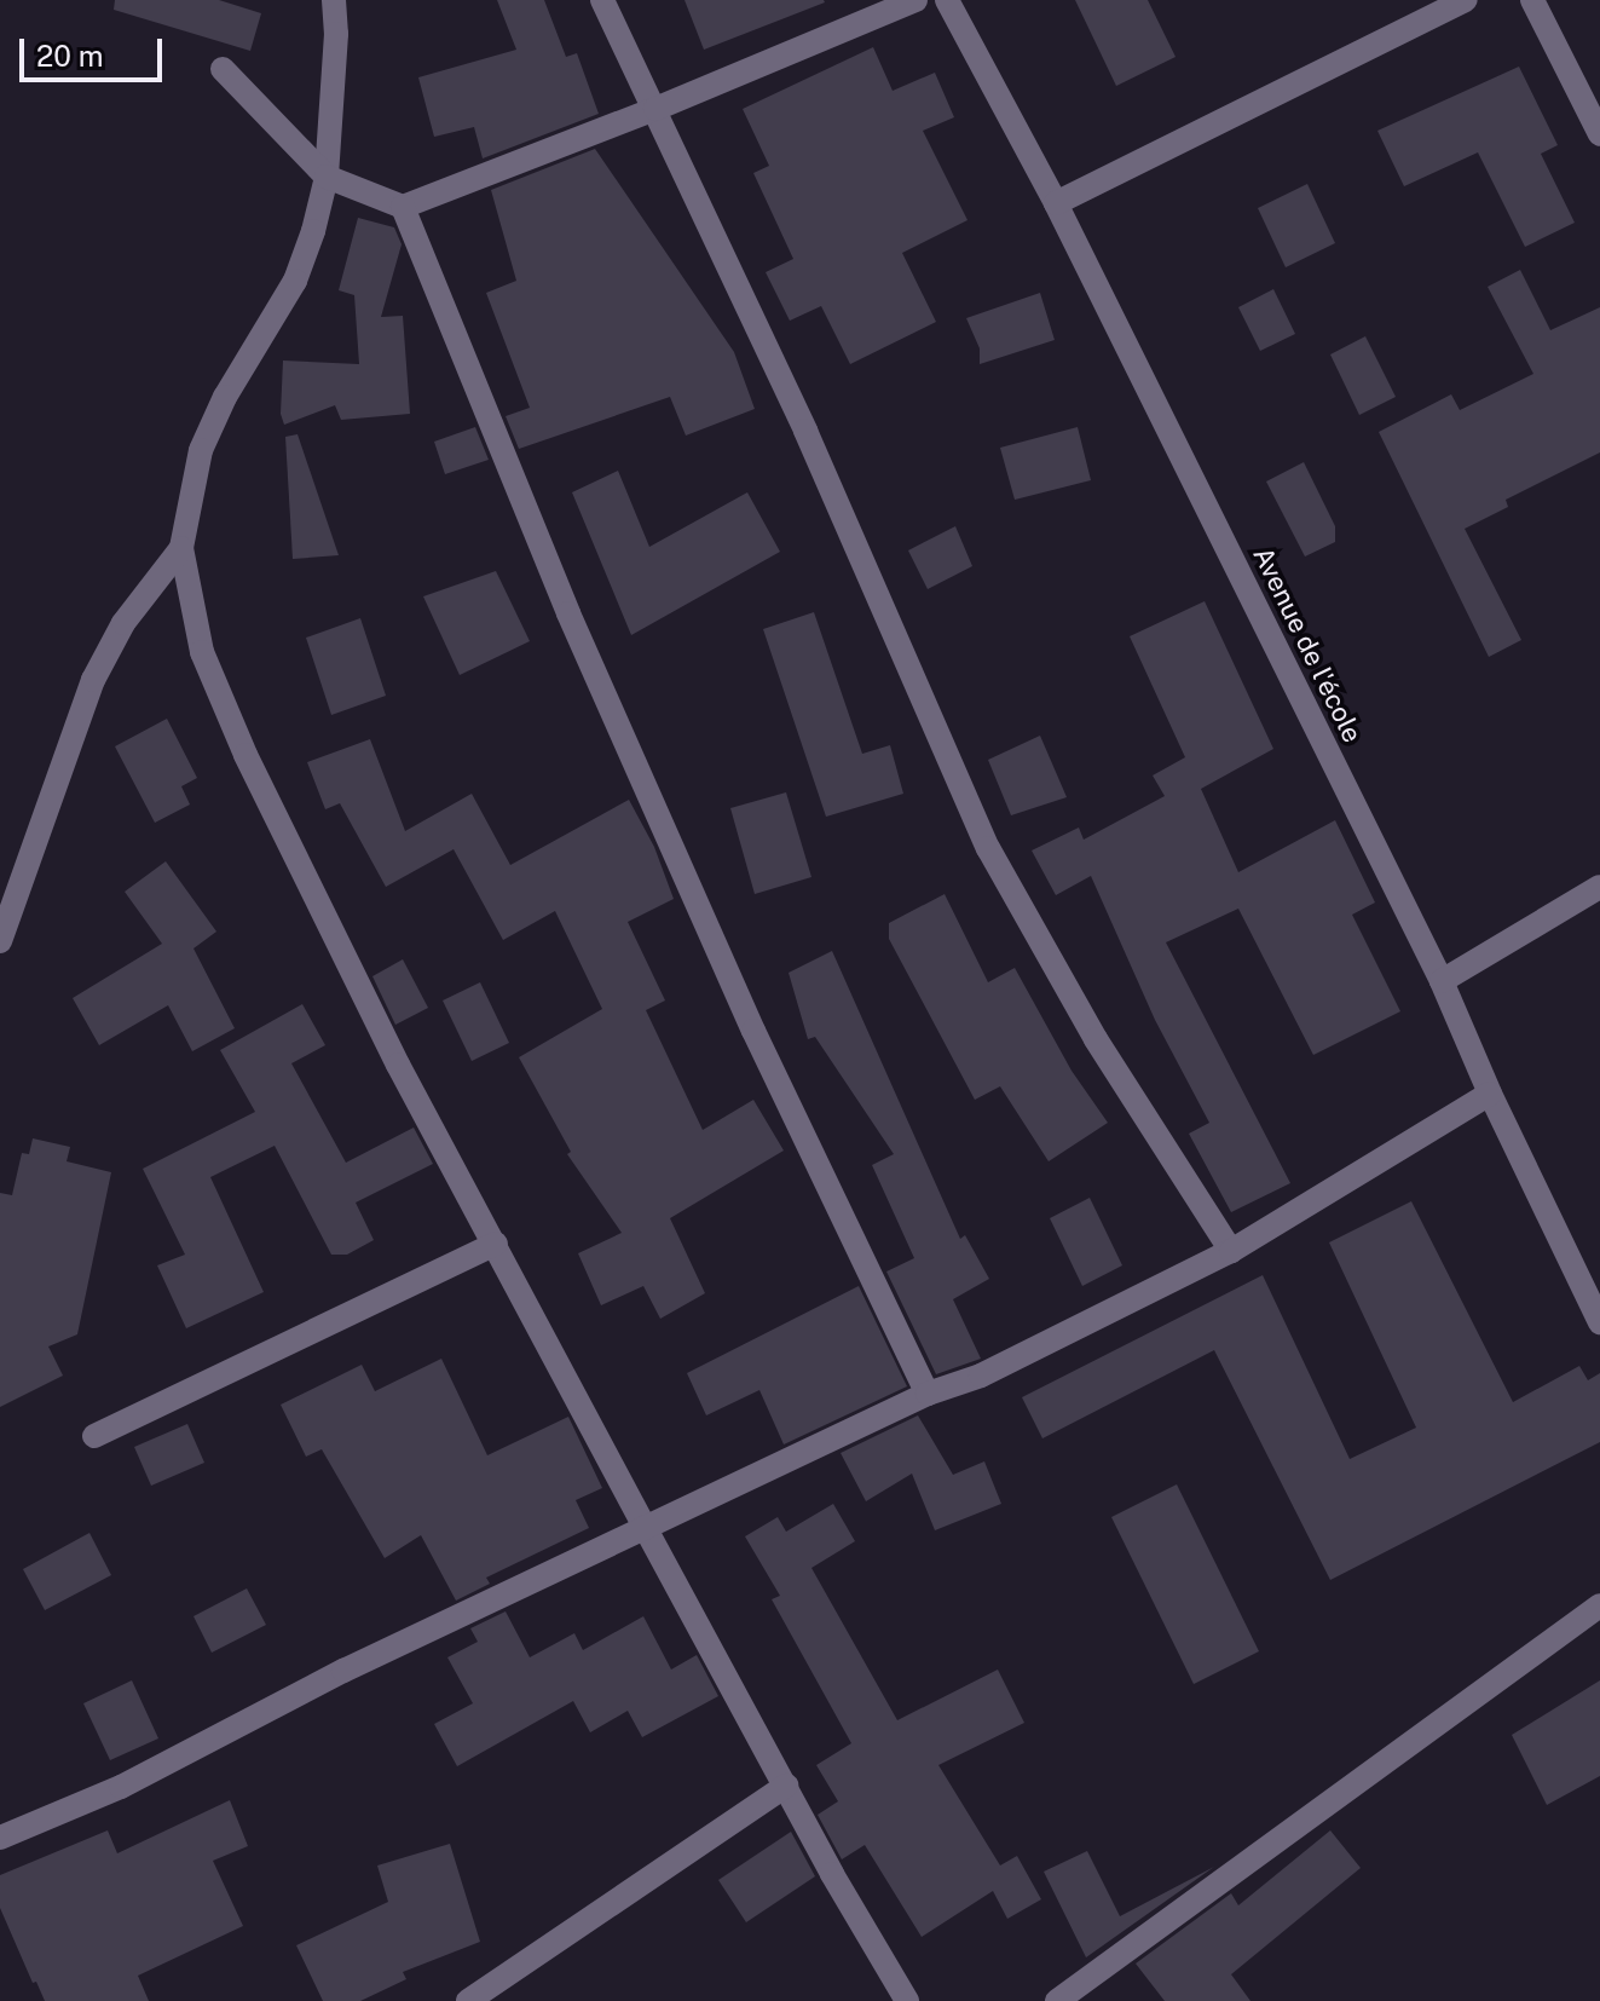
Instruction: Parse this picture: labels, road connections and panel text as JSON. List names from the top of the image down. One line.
{"streets":{"street":["Avenue de l'école"]},"scale_bar":"20 m"}
